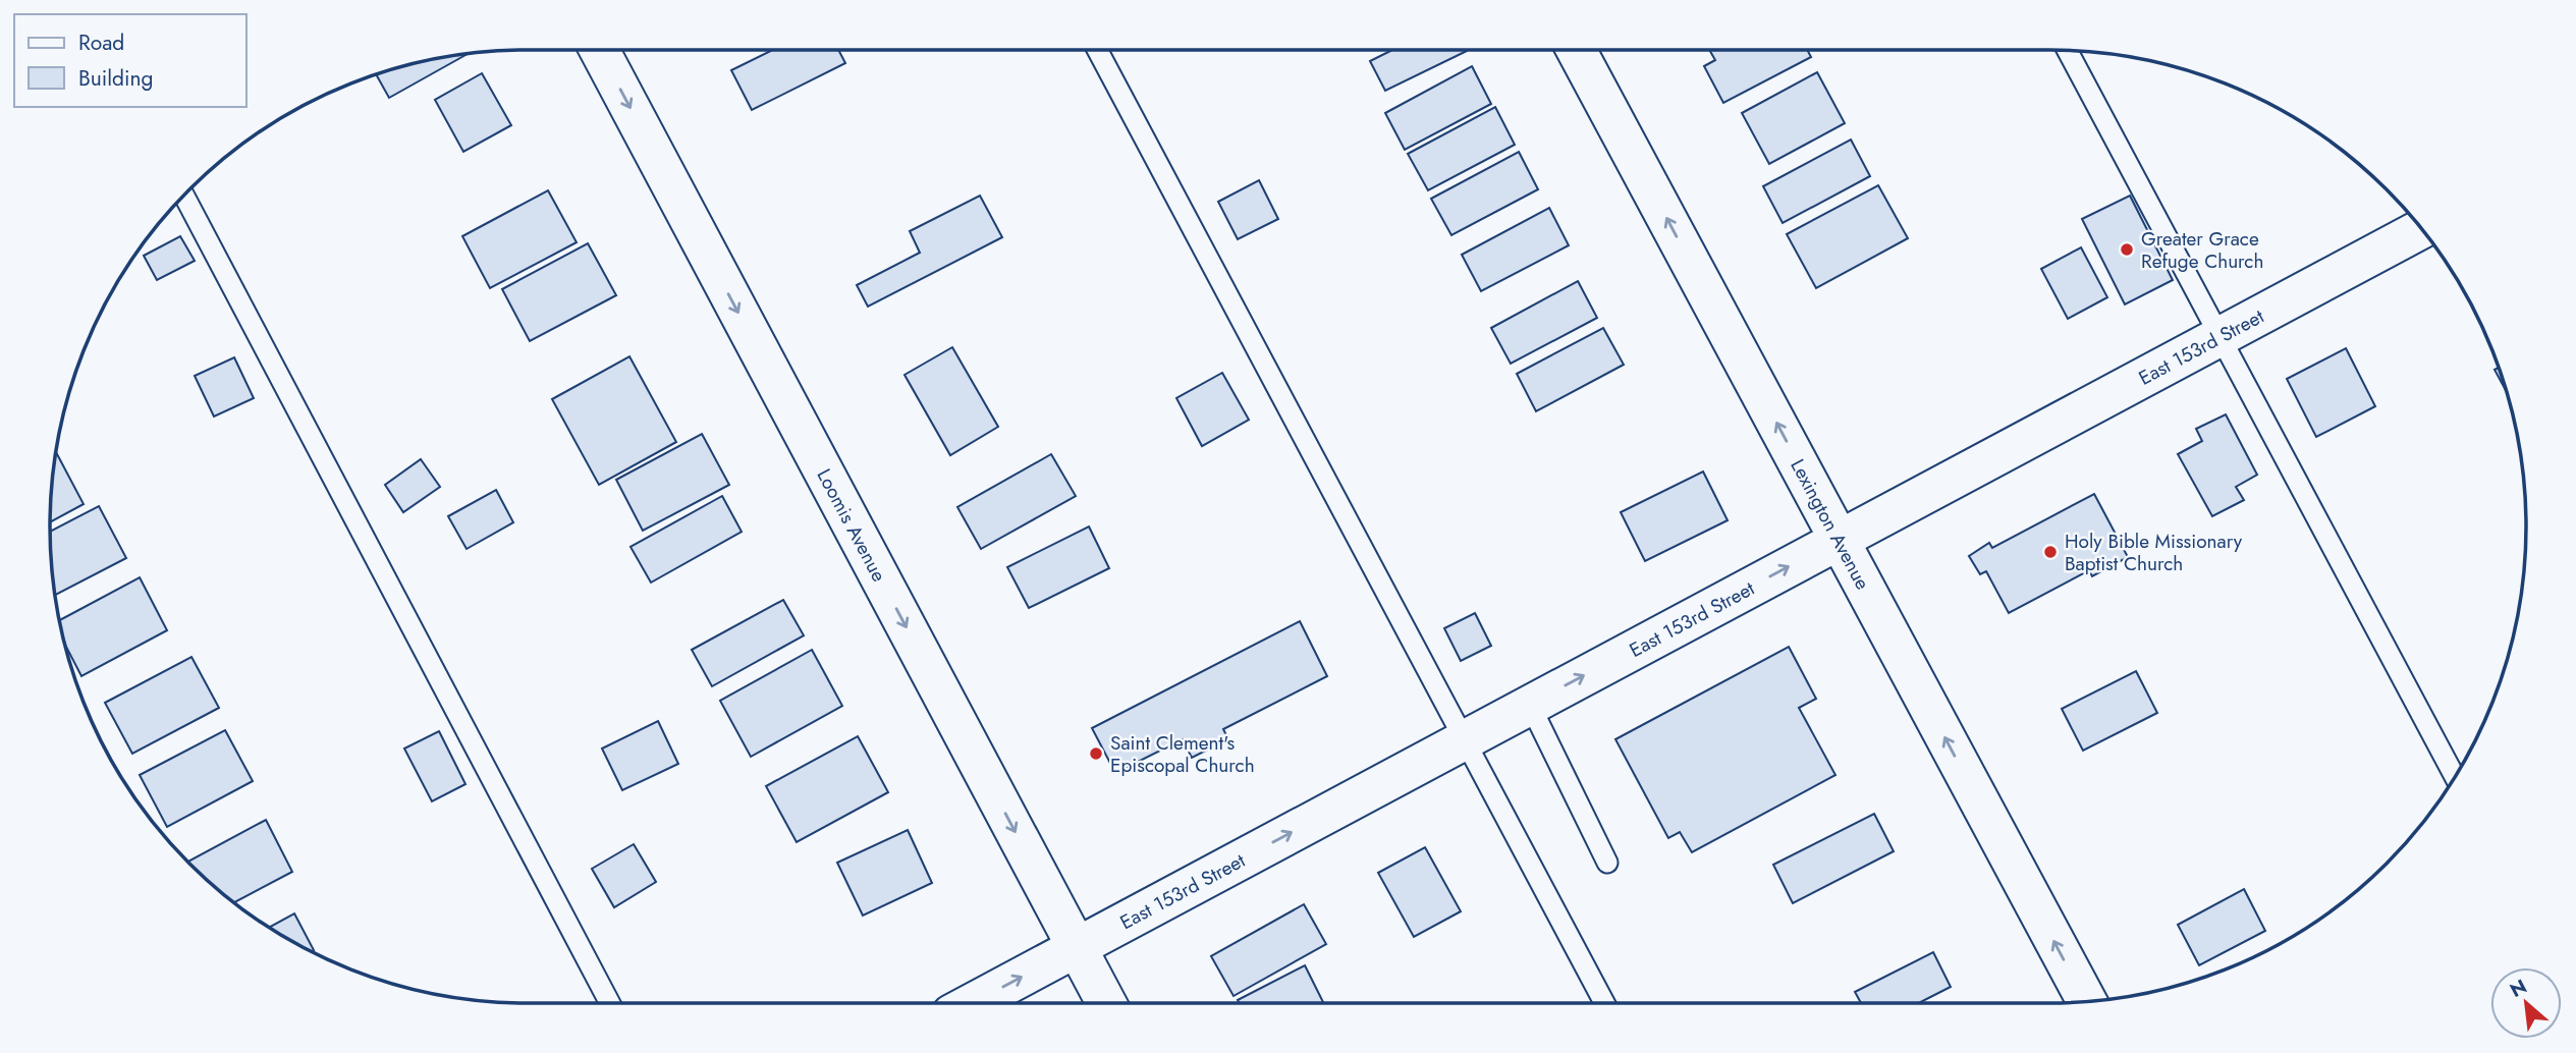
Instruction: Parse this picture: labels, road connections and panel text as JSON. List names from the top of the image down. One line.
{"streets":{"street":["East 153rd Street","Lexington Avenue","Loomis Avenue"]},"crossings":[["East 153rd Street","Lexington Avenue"],["East 153rd Street","Loomis Avenue"]],"one_way":["East 153rd Street","Lexington Avenue","Loomis Avenue"],"places":["Greater Grace Refuge Church","Holy Bible Missionary Baptist Church","Saint Clement's Episcopal Church"],"legend":["Road","Building"],"north":"top left"}
